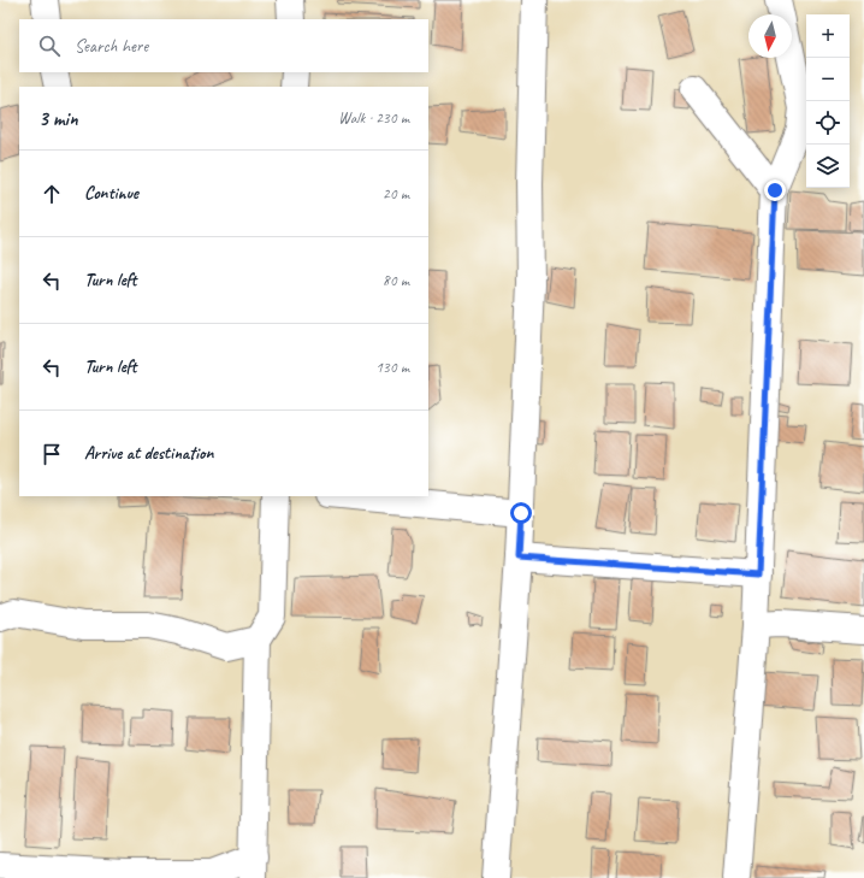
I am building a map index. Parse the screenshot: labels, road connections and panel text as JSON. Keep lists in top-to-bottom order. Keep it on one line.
{"north":"bottom","page":{"map_buttons":["+","−"],"search":"Search here","heading":["3 min","Walk · 230 m"],"list":[["Continue","20 m"],["Turn left","80 m"],["Turn left","130 m"],"Arrive at destination"]}}
